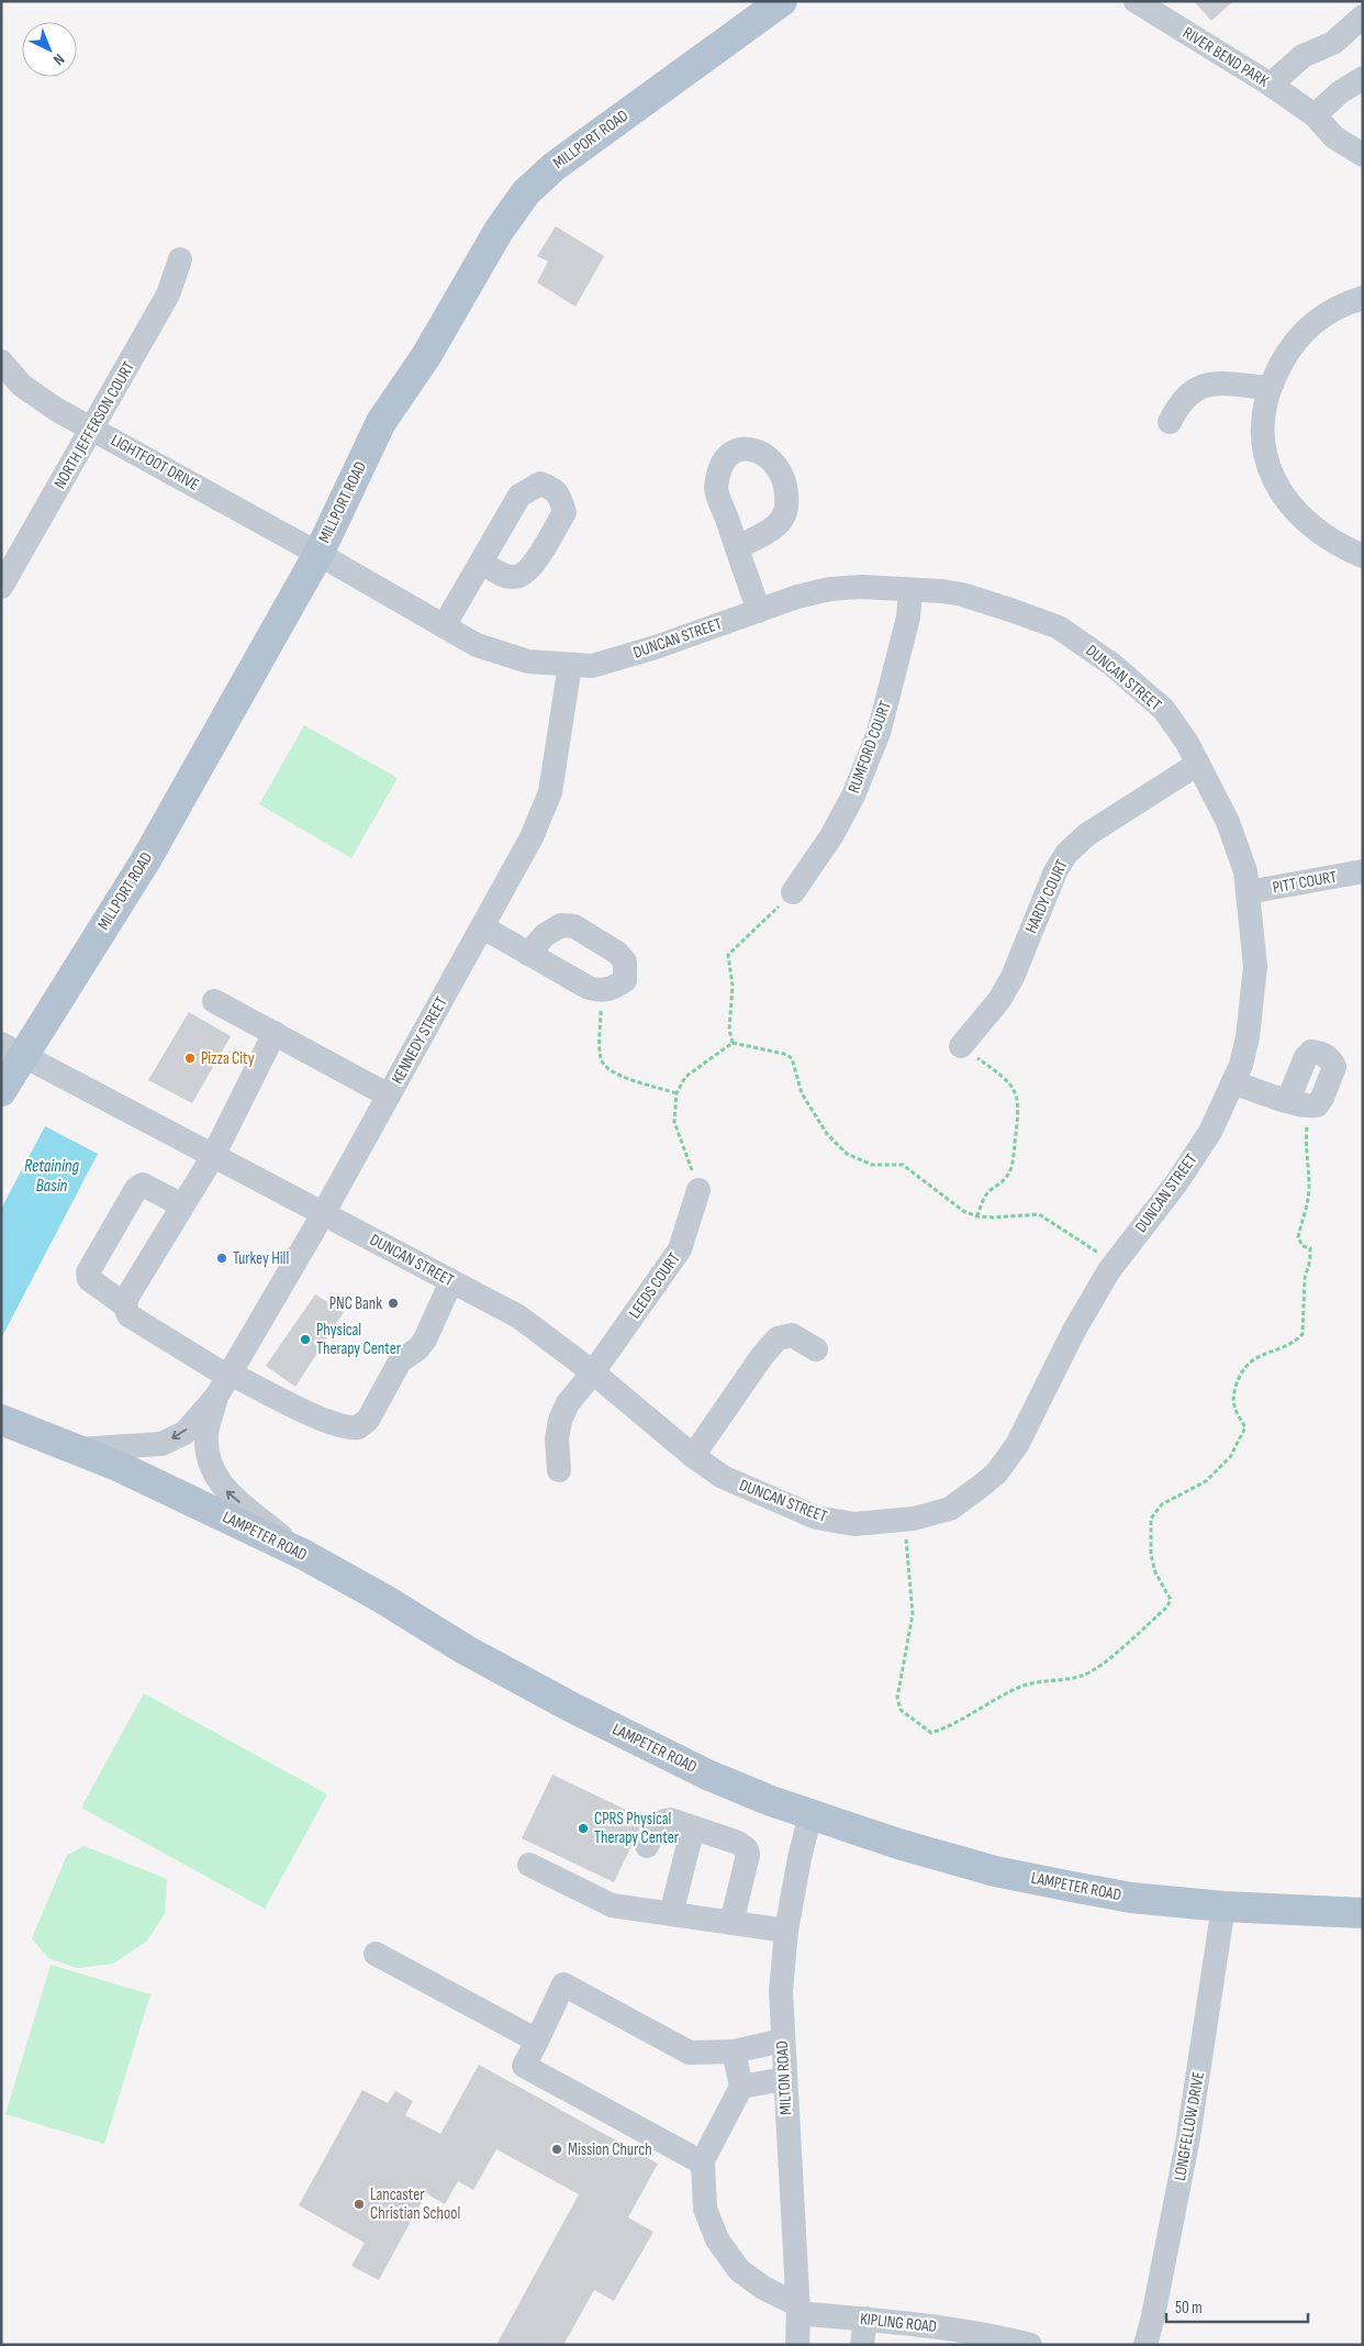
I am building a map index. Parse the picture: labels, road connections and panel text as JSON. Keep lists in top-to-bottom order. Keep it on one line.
{"streets":{"main road":["MILLPORT ROAD","LAMPETER ROAD"],"street":["RIVER BEND PARK","NORTH JEFFERSON COURT","LIGHTFOOT DRIVE","DUNCAN STREET","RUMFORD COURT","PITT COURT","HARDY COURT","KENNEDY STREET","LEEDS COURT","MILTON ROAD","LONGFELLOW DRIVE","KIPLING ROAD"]},"crossings":[["MILLPORT ROAD","LIGHTFOOT DRIVE"],["MILLPORT ROAD","DUNCAN STREET"],["NORTH JEFFERSON COURT","LIGHTFOOT DRIVE"],["LIGHTFOOT DRIVE","DUNCAN STREET"],["DUNCAN STREET","RUMFORD COURT"],["DUNCAN STREET","PITT COURT"],["DUNCAN STREET","HARDY COURT"],["DUNCAN STREET","KENNEDY STREET"],["DUNCAN STREET","LEEDS COURT"],["KENNEDY STREET","LAMPETER ROAD"],["LAMPETER ROAD","MILTON ROAD"],["LAMPETER ROAD","LONGFELLOW DRIVE"],["MILTON ROAD","KIPLING ROAD"]],"water":["Retaining Basin"],"places":["Pizza City","Turkey Hill","PNC Bank","Physical Therapy Center","CPRS Physical Therapy Center","Mission Church","Lancaster Christian School"],"scale_bar":"50 m","north":"bottom right"}
